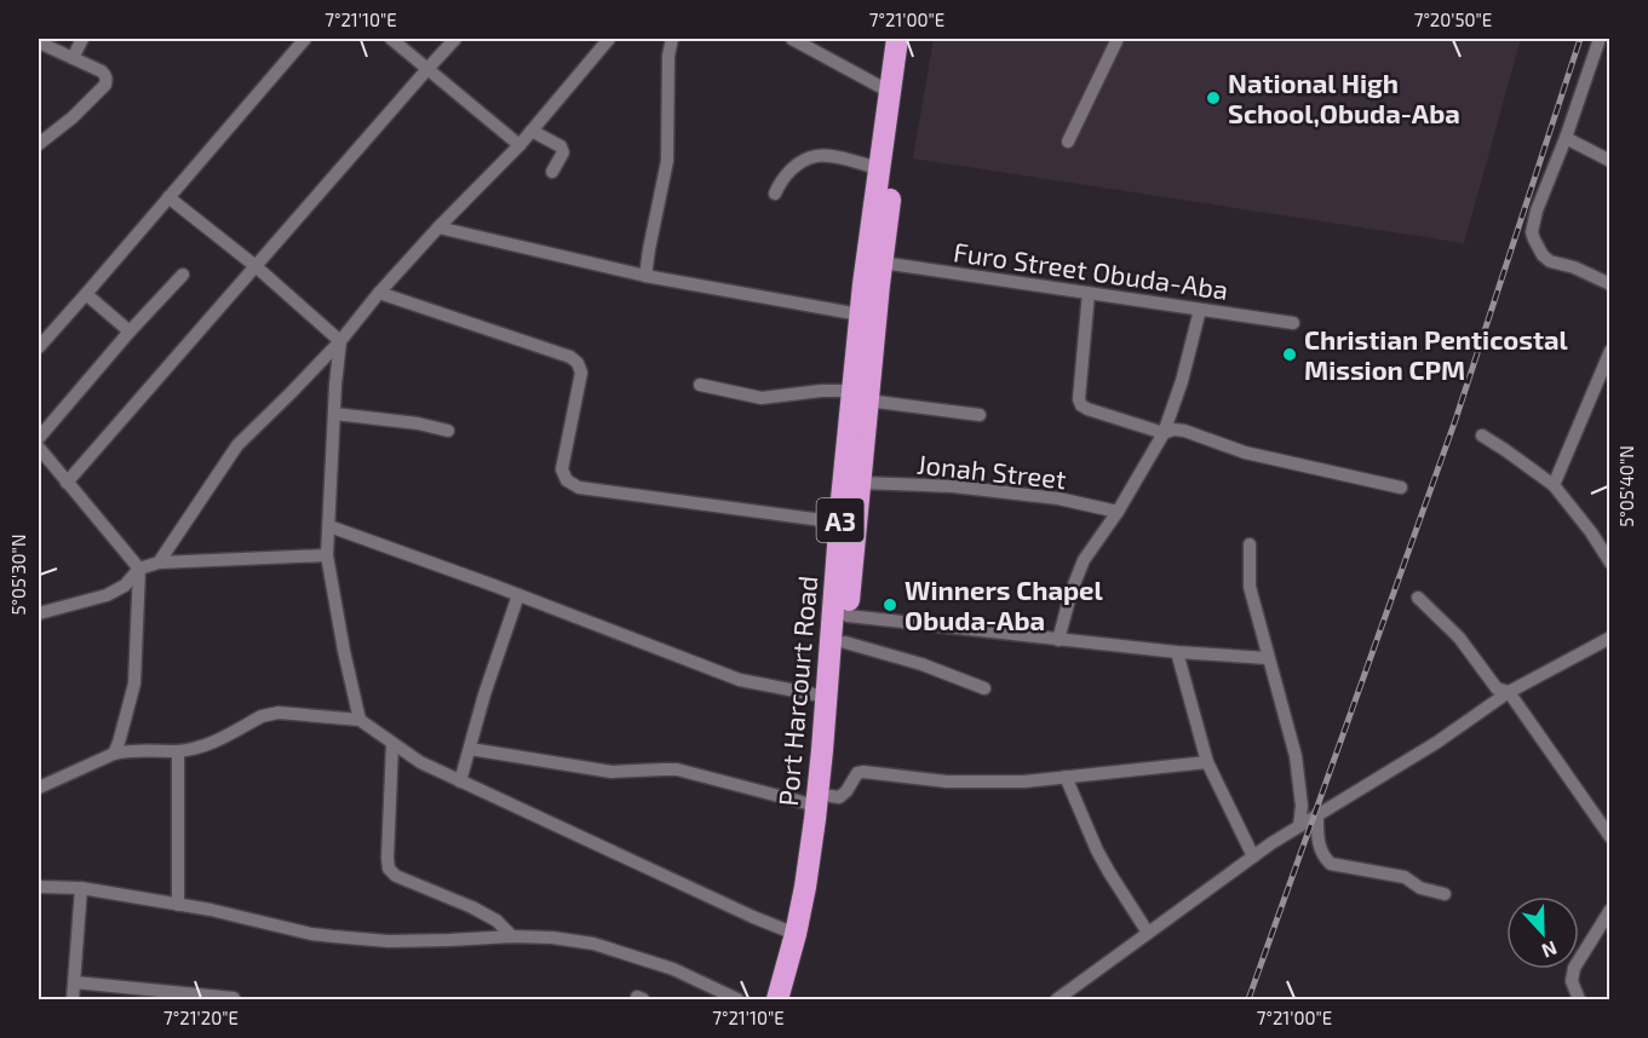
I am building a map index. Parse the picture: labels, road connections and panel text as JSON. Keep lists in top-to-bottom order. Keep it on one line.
{"streets":{"highway":["A3","Port Harcourt Road"],"street":["Furo Street Obuda-Aba","Jonah Street"]},"crossings":[["Furo Street Obuda-Aba","Port Harcourt Road"],["Jonah Street","Port Harcourt Road"]],"places":["National High School,Obuda-Aba","Christian Penticostal Mission CPM","Winners Chapel Obuda-Aba"],"north":"bottom","coordinates":["7°21'10\"E","7°21'00\"E","7°20'50\"E","5°05'40\"N","5°05'30\"N","7°21'20\"E"]}
